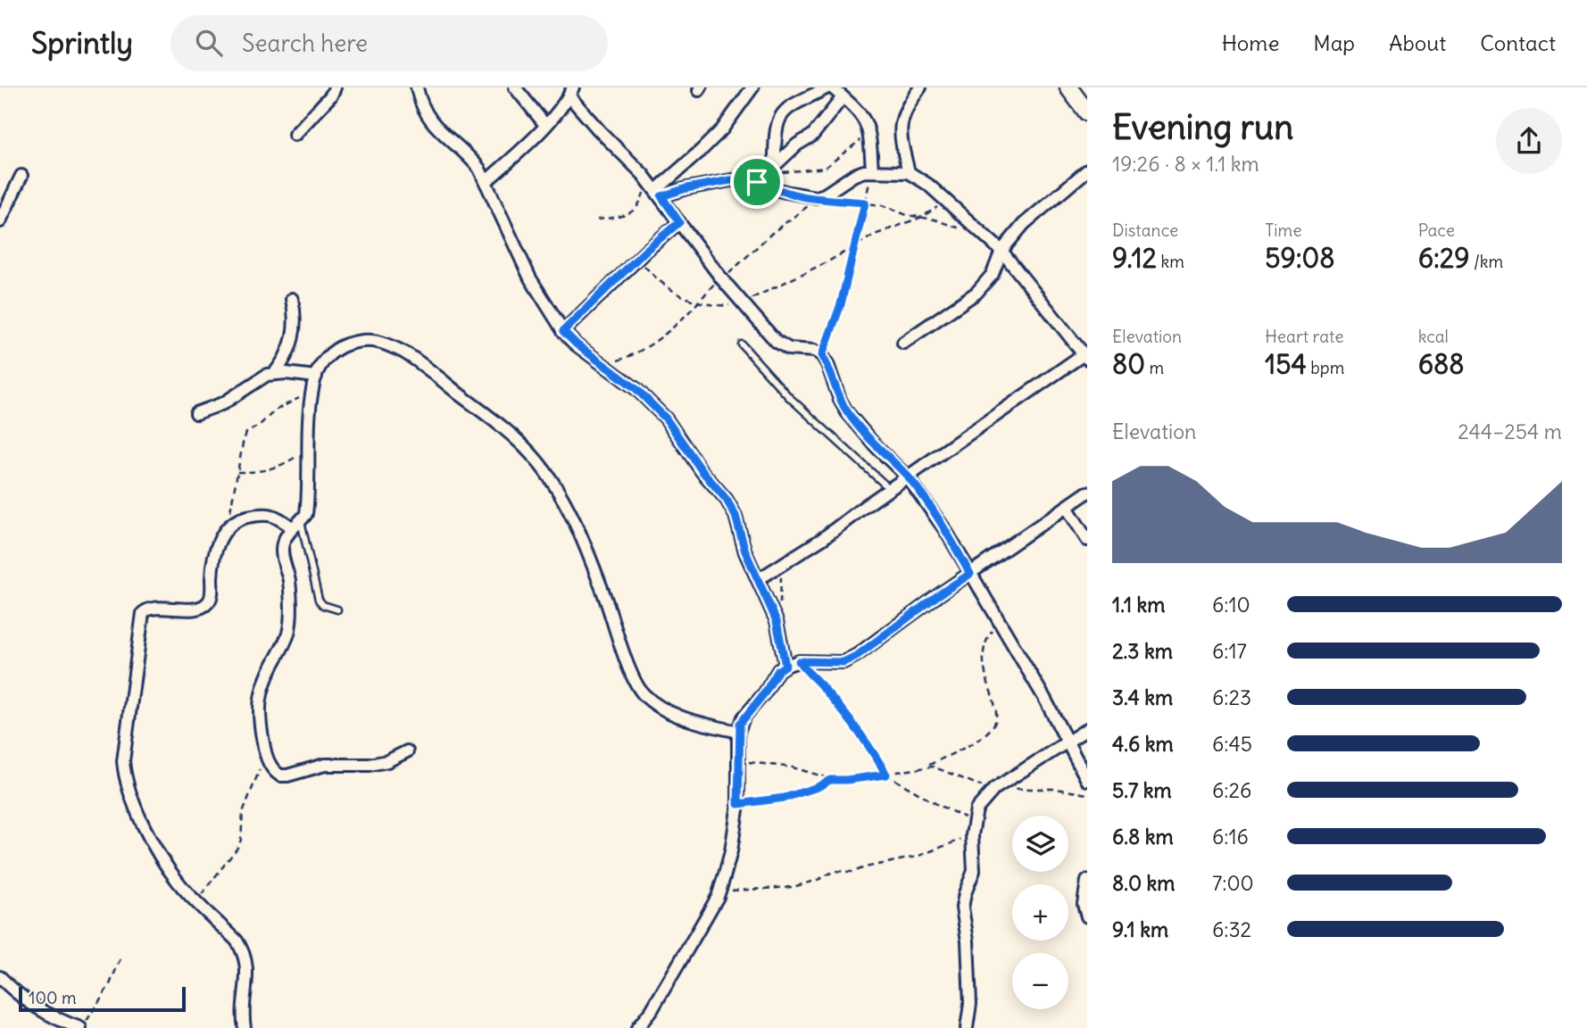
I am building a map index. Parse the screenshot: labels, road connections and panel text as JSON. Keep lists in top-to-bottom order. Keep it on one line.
{"scale_bar":"100 m","page":{"header":"Sprintly","search":"Search here","nav":["Home","Map","About","Contact"],"heading":["Evening run","19:26 · 8 × 1.1 km"],"stats":[["Distance","9.12 km"],["Time","59:08"],["Pace","6:29 /km"],["Elevation","80 m"],["Heart rate","154 bpm"],["kcal","688"]],"chart":["Elevation","244–254 m"],"list":[{"name":"1.1 km","note":"6:10"},{"name":"2.3 km","note":"6:17"},{"name":"3.4 km","note":"6:23"},{"name":"4.6 km","note":"6:45"},{"name":"5.7 km","note":"6:26"},{"name":"6.8 km","note":"6:16"},{"name":"8.0 km","note":"7:00"},{"name":"9.1 km","note":"6:32"}],"map_buttons":["+","−"],"scale":"100 m"}}
